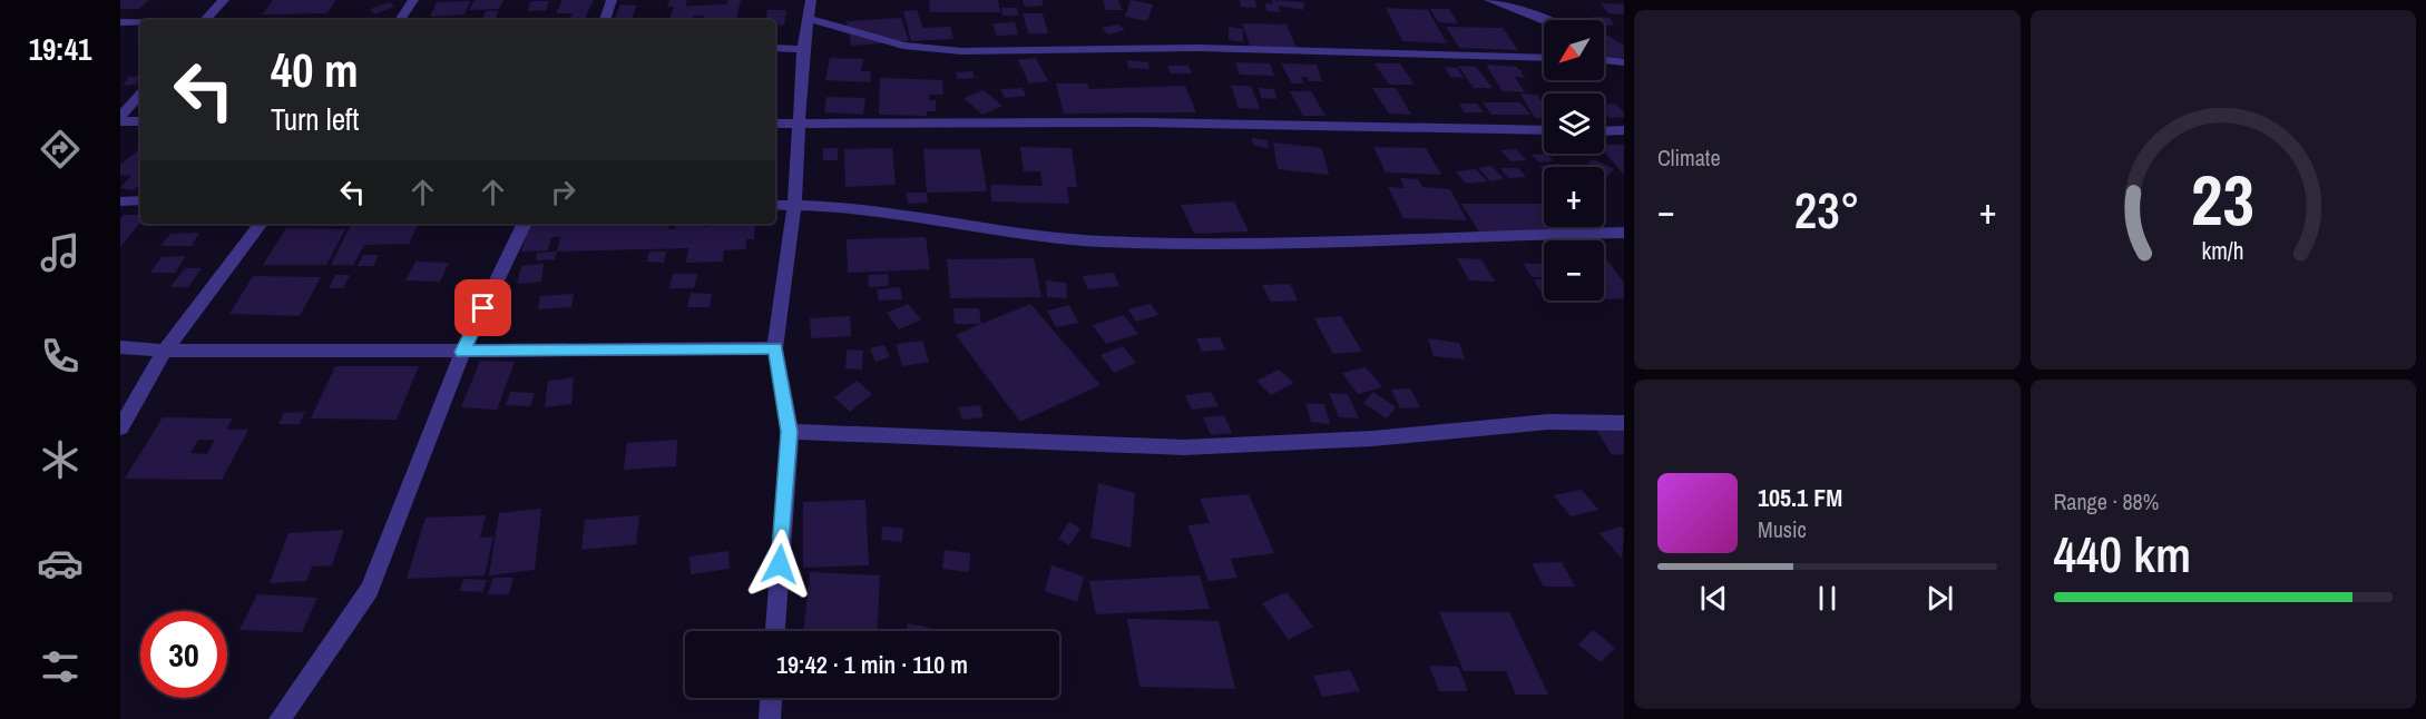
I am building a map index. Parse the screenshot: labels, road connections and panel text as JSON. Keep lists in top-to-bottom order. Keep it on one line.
{"north":"bottom left","page":{"tabs":"19:41","tile":["Climate",["Range · 88%","440 km"]],"map_buttons":["+","−"],"turn":["40 m","Turn left"],"heat":["−","23°","+"],"song":["105.1 FM","Music"],"limit":"30","trip":"19:42 · 1 min · 110 m","gauge":["23","km/h"]}}
